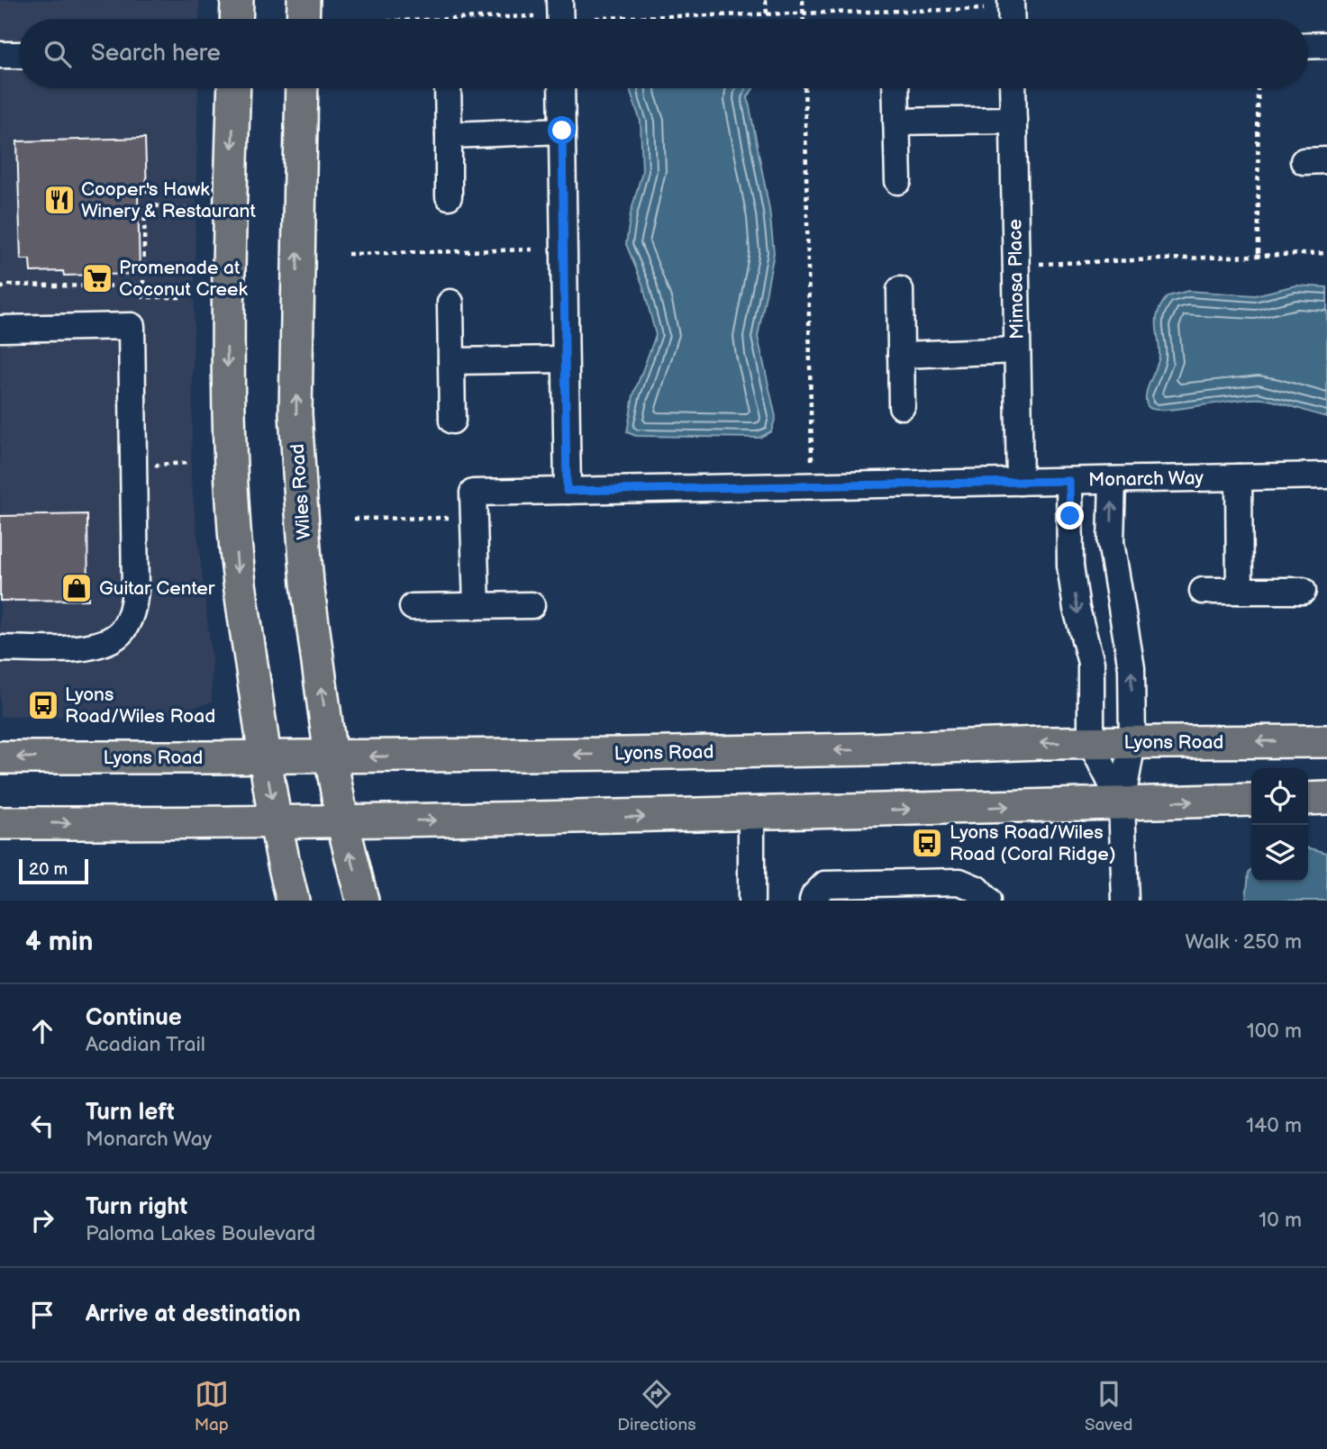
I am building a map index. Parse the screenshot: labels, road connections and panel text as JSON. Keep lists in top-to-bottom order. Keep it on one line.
{"streets":{"main road":["Wiles Road","Lyons Road"],"street":["Mimosa Place","Monarch Way"]},"crossings":[["Mimosa Place","Monarch Way"],["Wiles Road","Lyons Road"]],"places":{"restaurant":["Cooper's Hawk Winery & Restaurant"],"supermarket":["Promenade at Coconut Creek"],"shop":["Guitar Center"],"bus stop":["Lyons Road/Wiles Road","Lyons Road/Wiles Road (Coral Ridge)"]},"scale_bar":"20 m","page":{"search":"Search here","scale":"20 m","heading":["4 min","Walk · 250 m"],"list":[["Continue","Acadian Trail","100 m"],["Turn left","Monarch Way","140 m"],["Turn right","Paloma Lakes Boulevard","10 m"],"Arrive at destination"],"nav":["Map","Directions","Saved"]}}
